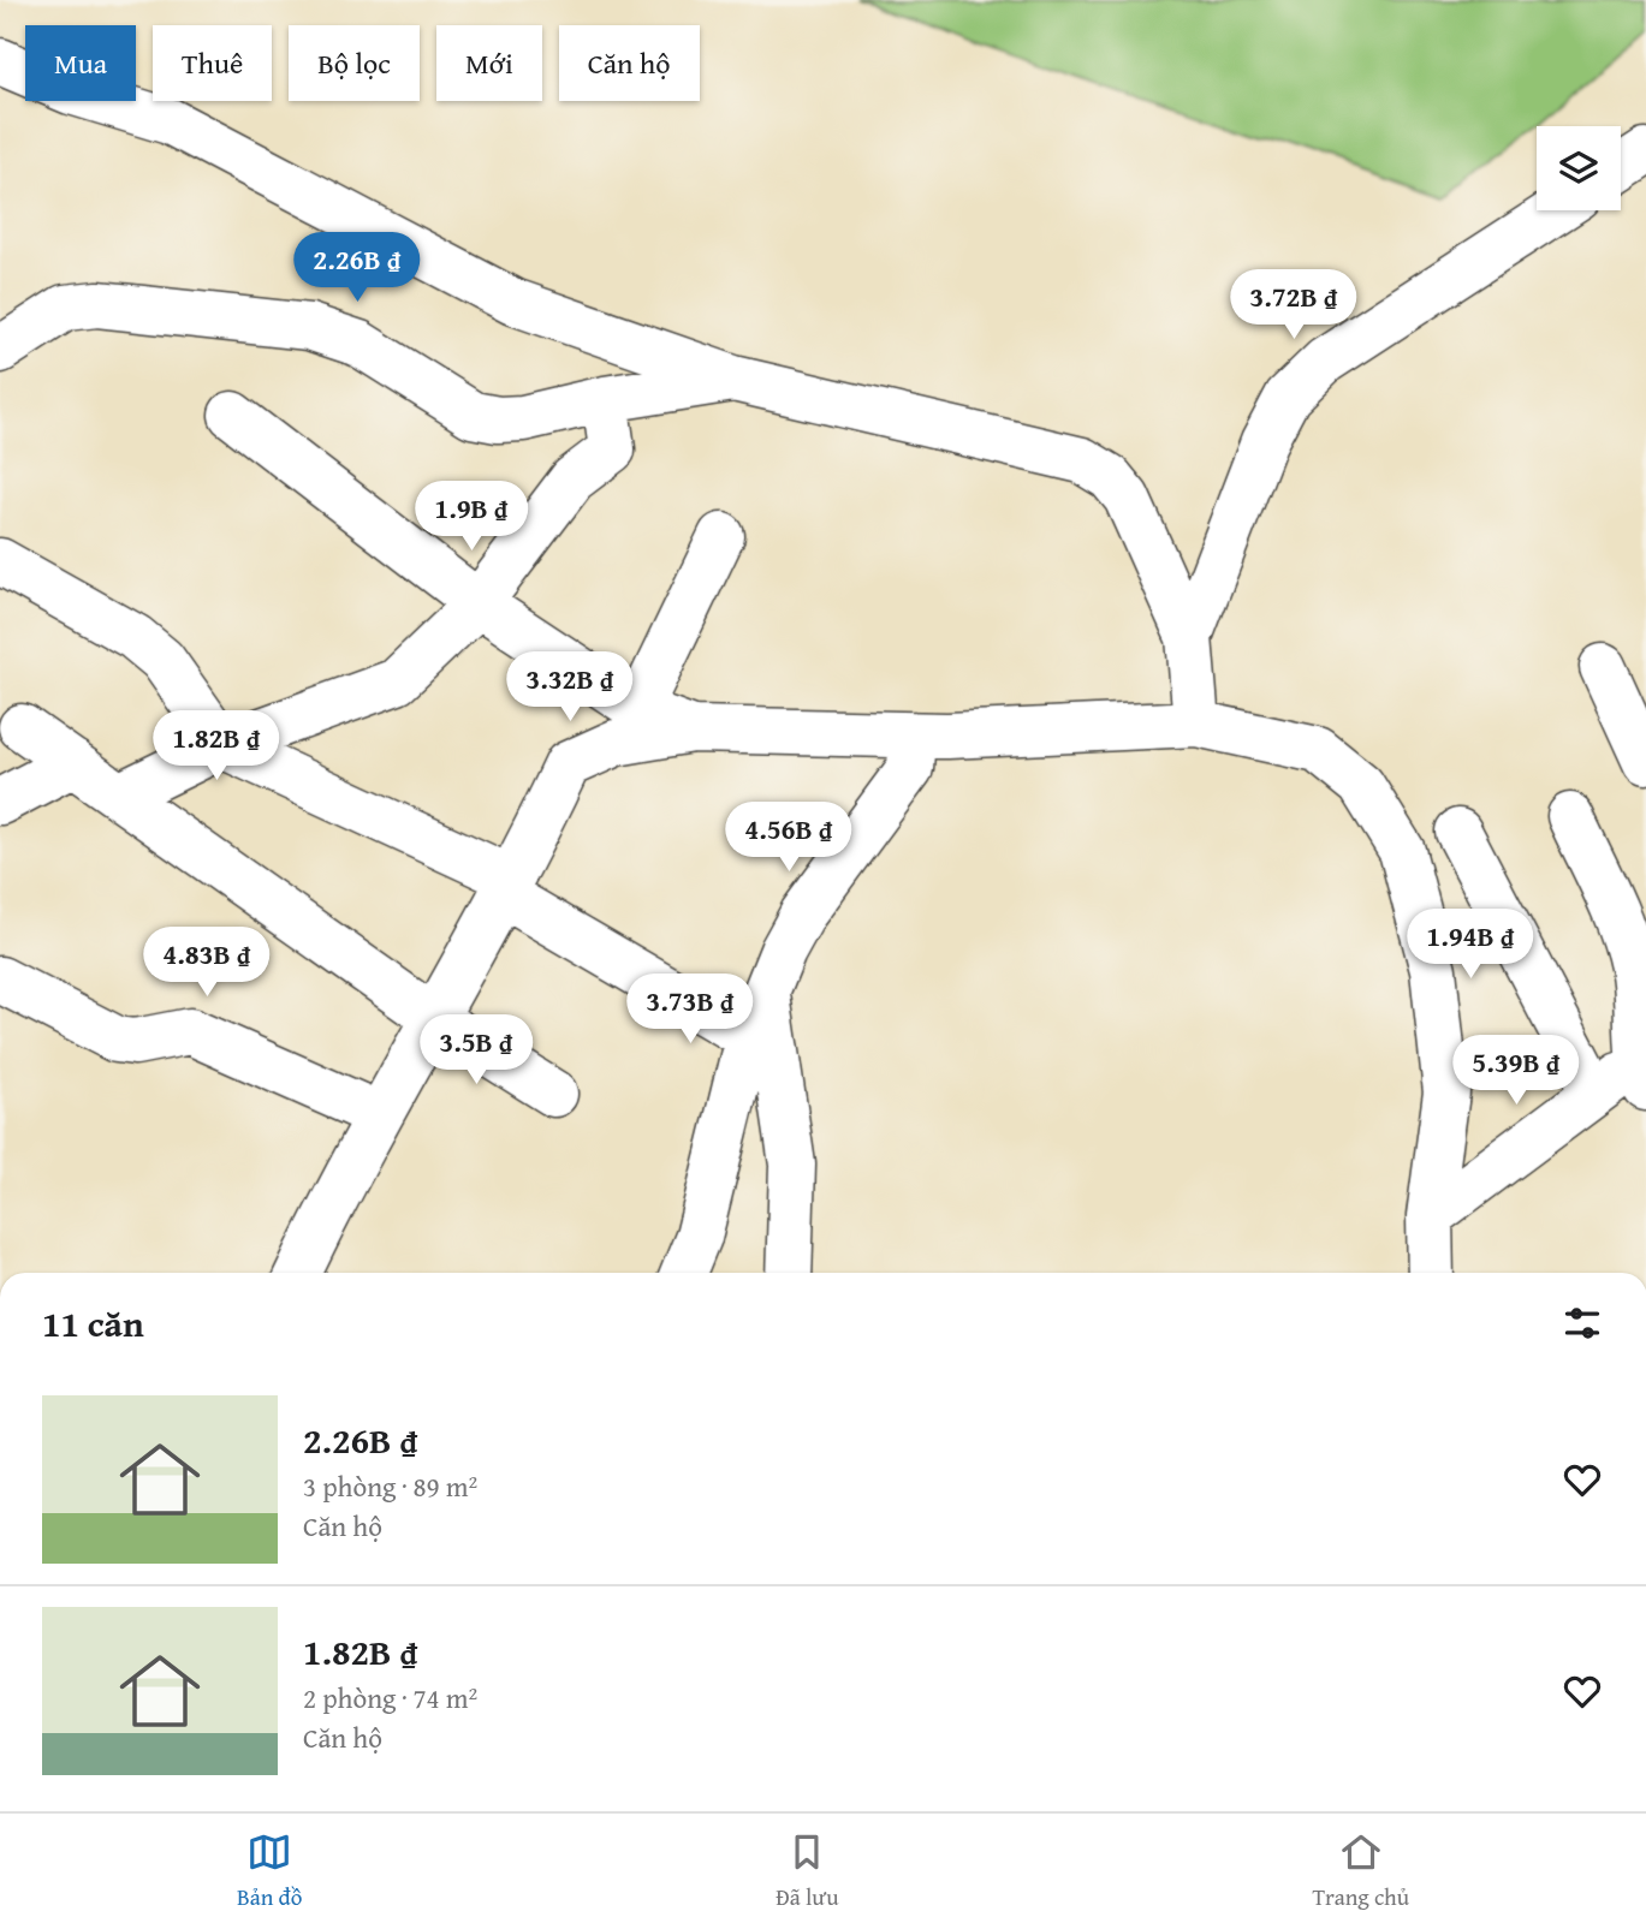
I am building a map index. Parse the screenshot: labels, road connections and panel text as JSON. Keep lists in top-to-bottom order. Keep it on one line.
{"page":{"chip":["Mua","Thuê","Bộ lọc","Mới","Căn hộ"],"price":["2.26B ₫","3.72B ₫","1.9B ₫","3.32B ₫","1.82B ₫","4.56B ₫","1.94B ₫","4.83B ₫","3.73B ₫","3.5B ₫","5.39B ₫"],"heading":"11 căn","list":[{"name":"2.26B ₫","note":"3 phòng · 89 m² · Căn hộ"},{"name":"1.82B ₫","note":"2 phòng · 74 m² · Căn hộ"}],"tabs":["Bản đồ","Đã lưu","Trang chủ"]}}
